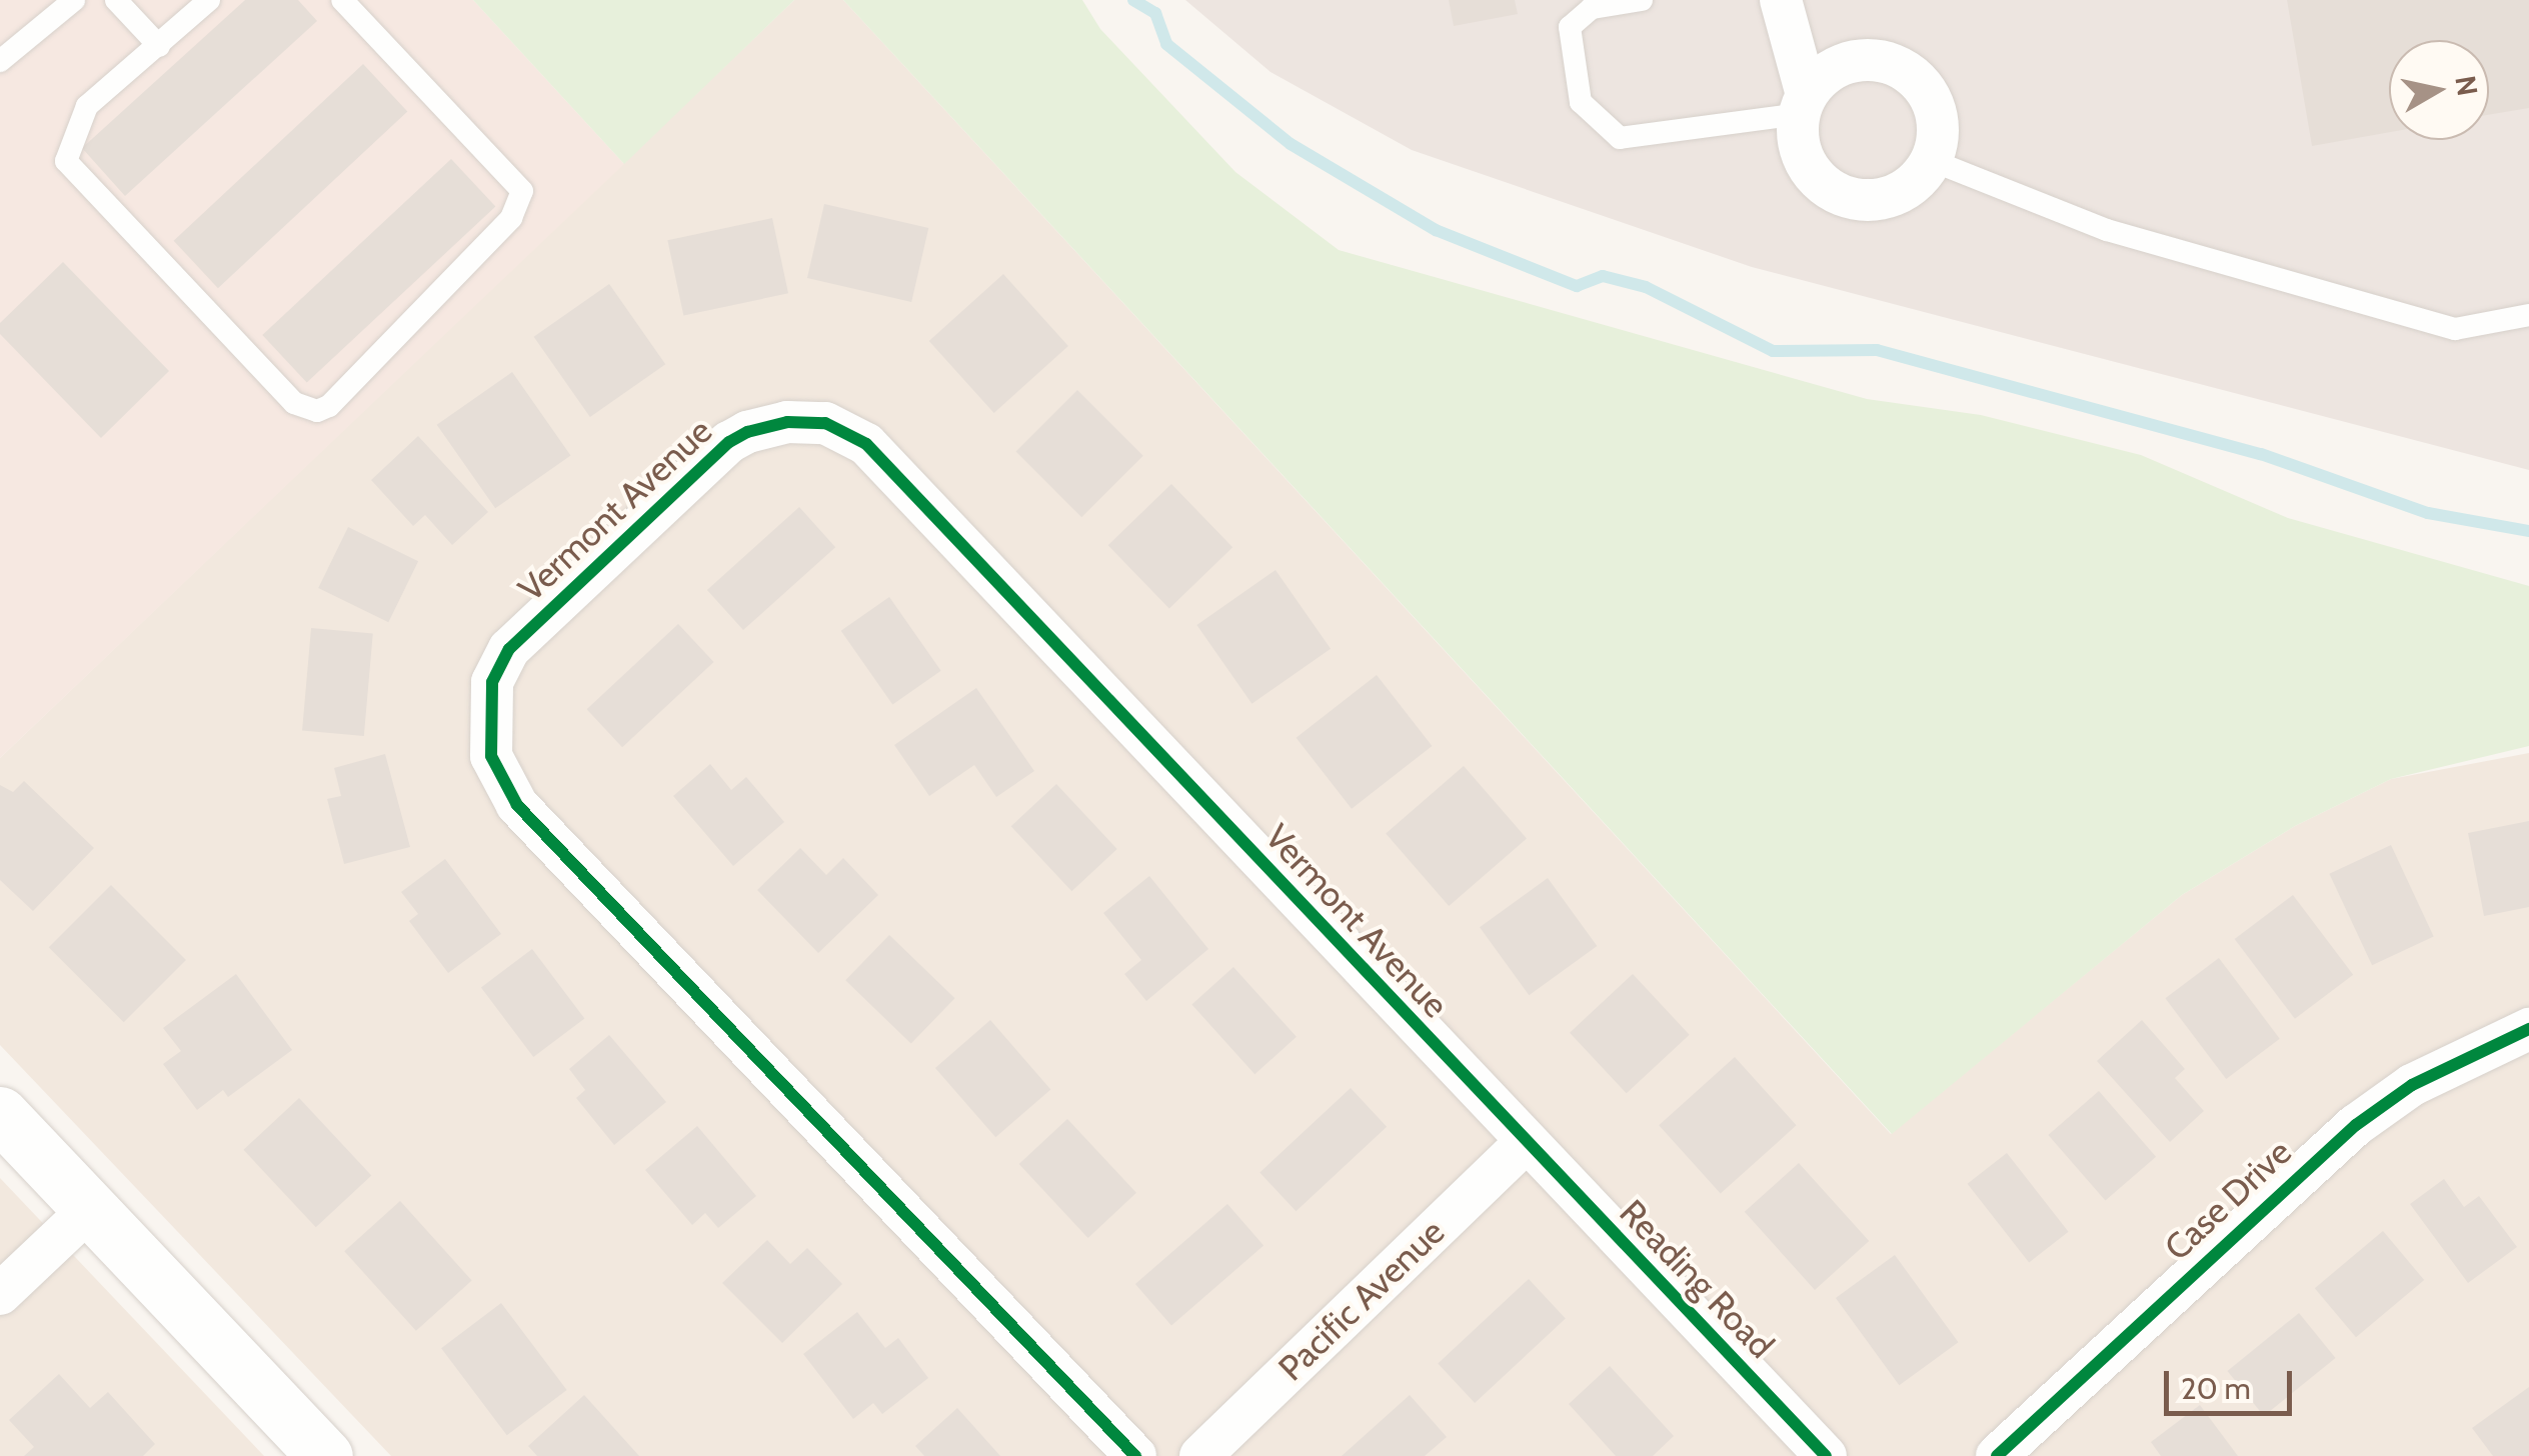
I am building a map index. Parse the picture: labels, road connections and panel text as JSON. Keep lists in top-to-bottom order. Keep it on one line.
{"streets":{"street":["Vermont Avenue","Case Drive","Reading Road","Pacific Avenue"]},"crossings":[["Vermont Avenue","Reading Road"],["Vermont Avenue","Pacific Avenue"],["Reading Road","Pacific Avenue"]],"scale_bar":"20 m","north":"right"}
